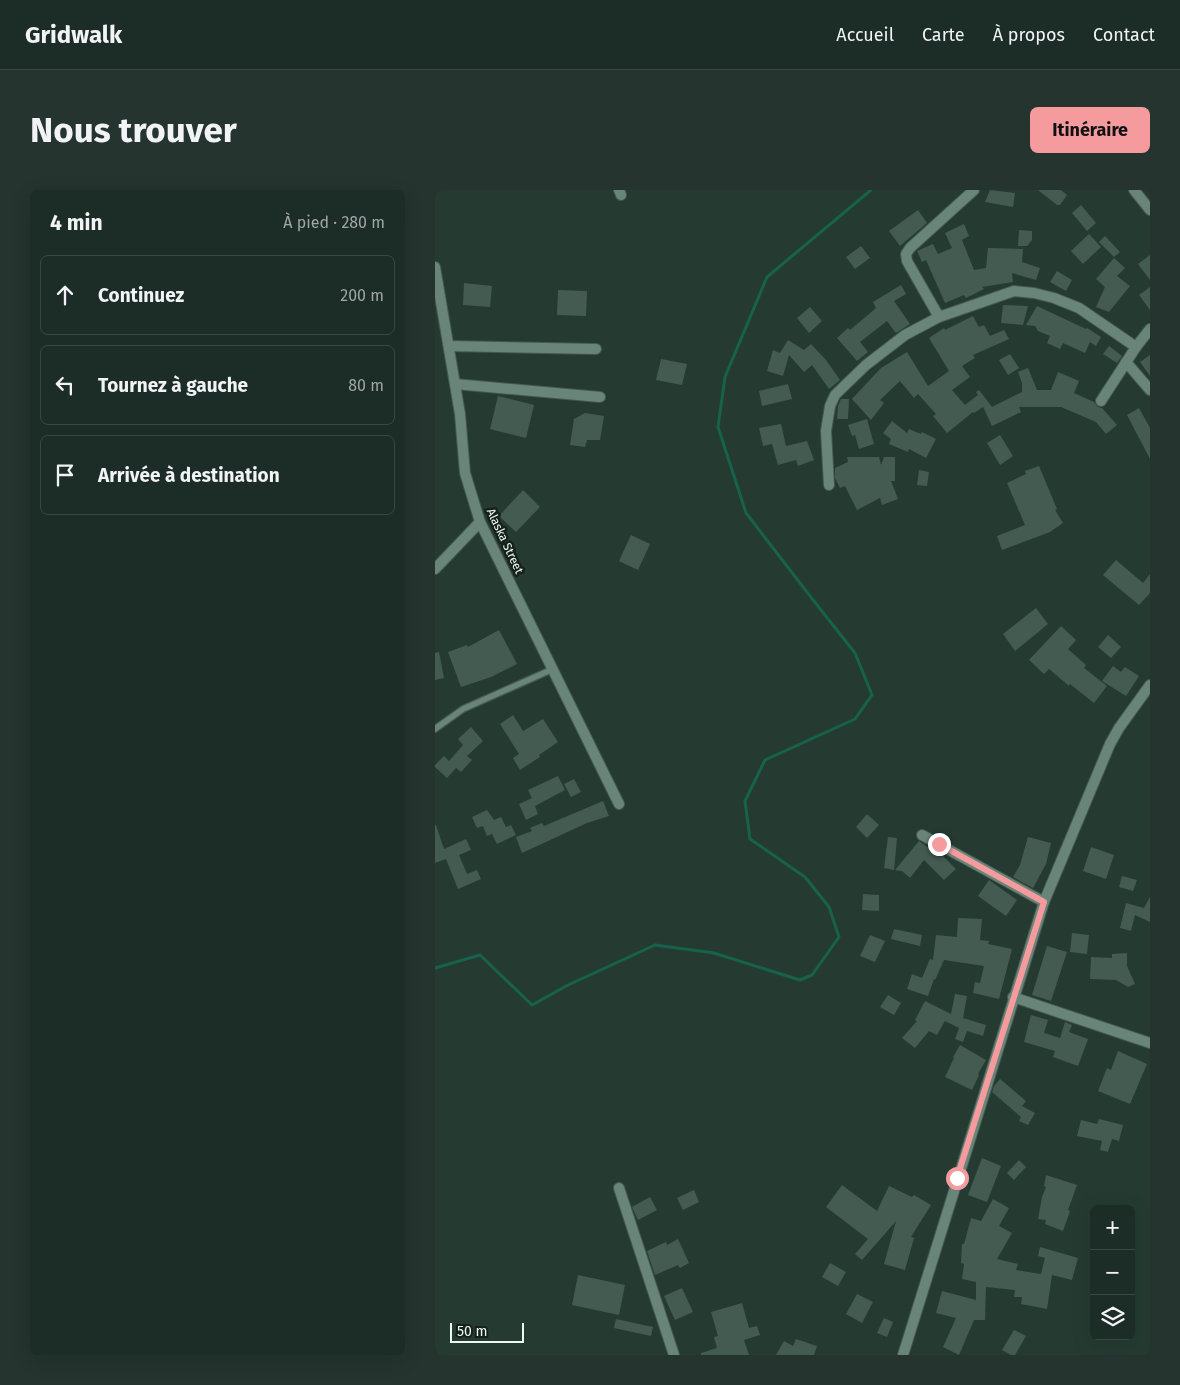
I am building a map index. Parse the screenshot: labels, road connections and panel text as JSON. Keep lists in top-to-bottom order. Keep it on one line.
{"streets":{"street":["Alaska Street"]},"scale_bar":"50 m","page":{"header":"Gridwalk","nav":["Accueil","Carte","À propos","Contact"],"buttons":"Itinéraire","title":"Nous trouver","heading":["4 min","À pied · 280 m"],"list":[["Continuez","200 m"],["Tournez à gauche","80 m"],"Arrivée à destination"],"map_buttons":["+","−"],"scale":"50 m"}}
